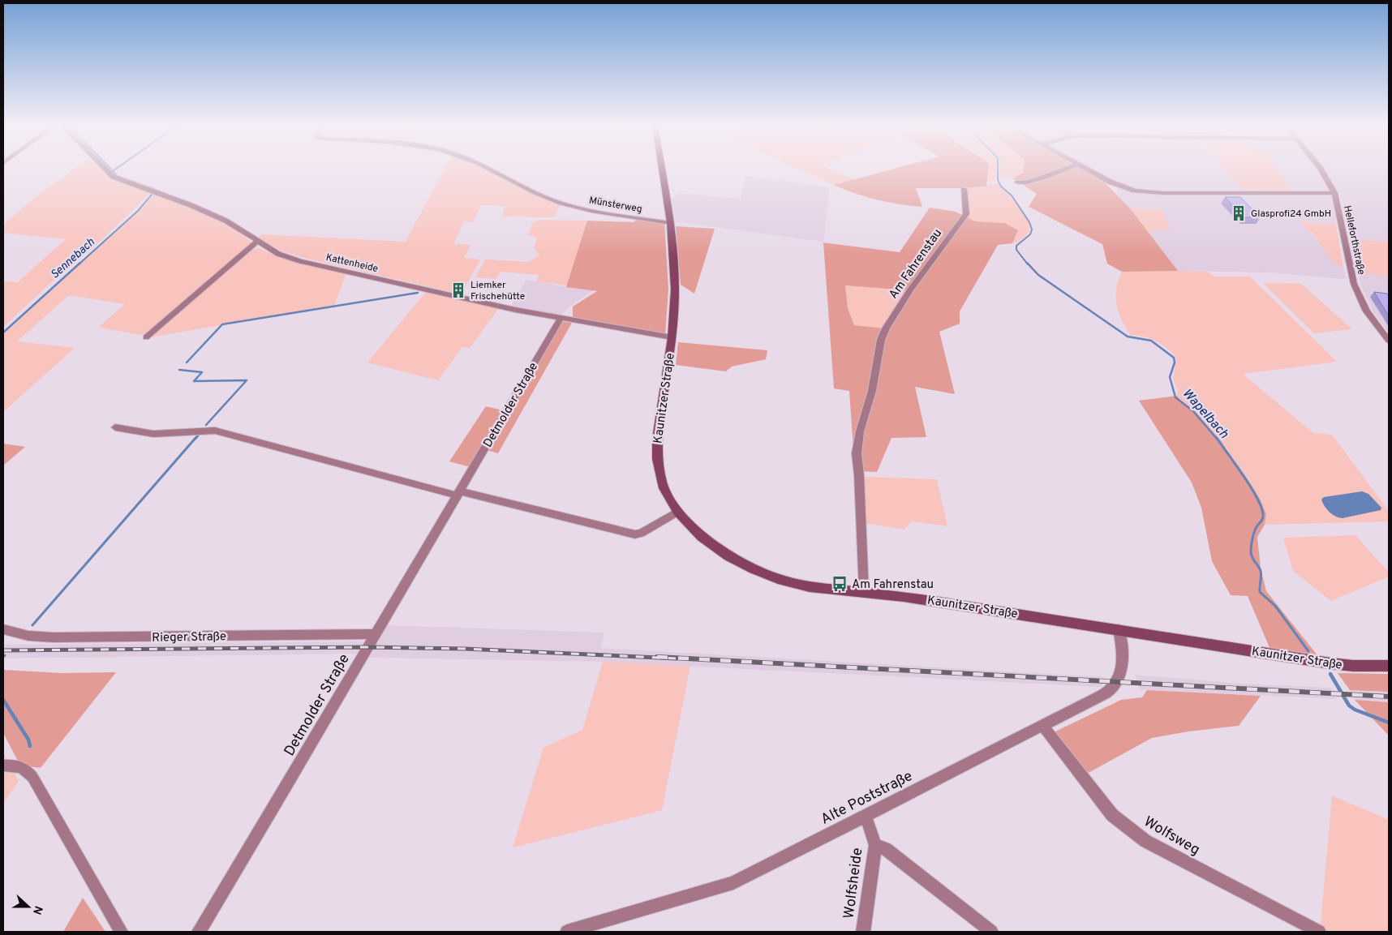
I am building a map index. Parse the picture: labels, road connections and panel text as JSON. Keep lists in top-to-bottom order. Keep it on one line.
{"streets":{"street":["Münsterweg","Helleforthstraße","Kattenheide","Am Fahrenstau","Kaunitzer Straße","Detmolder Straße","Rieger Straße","Alte Poststraße","Wolfsweg","Wolfsheide"]},"crossings":[["Münsterweg","Kaunitzer Straße"],["Kattenheide","Kaunitzer Straße"],["Kattenheide","Detmolder Straße"],["Am Fahrenstau","Kaunitzer Straße"],["Kaunitzer Straße","Alte Poststraße"],["Detmolder Straße","Rieger Straße"],["Alte Poststraße","Wolfsweg"],["Alte Poststraße","Wolfsheide"]],"water":["Sennebach","Wapelbach"],"places":{"building":["Glasprofi24 GmbH","Liemker Frischehütte"],"bus stop":["Am Fahrenstau"]},"north":"right"}
